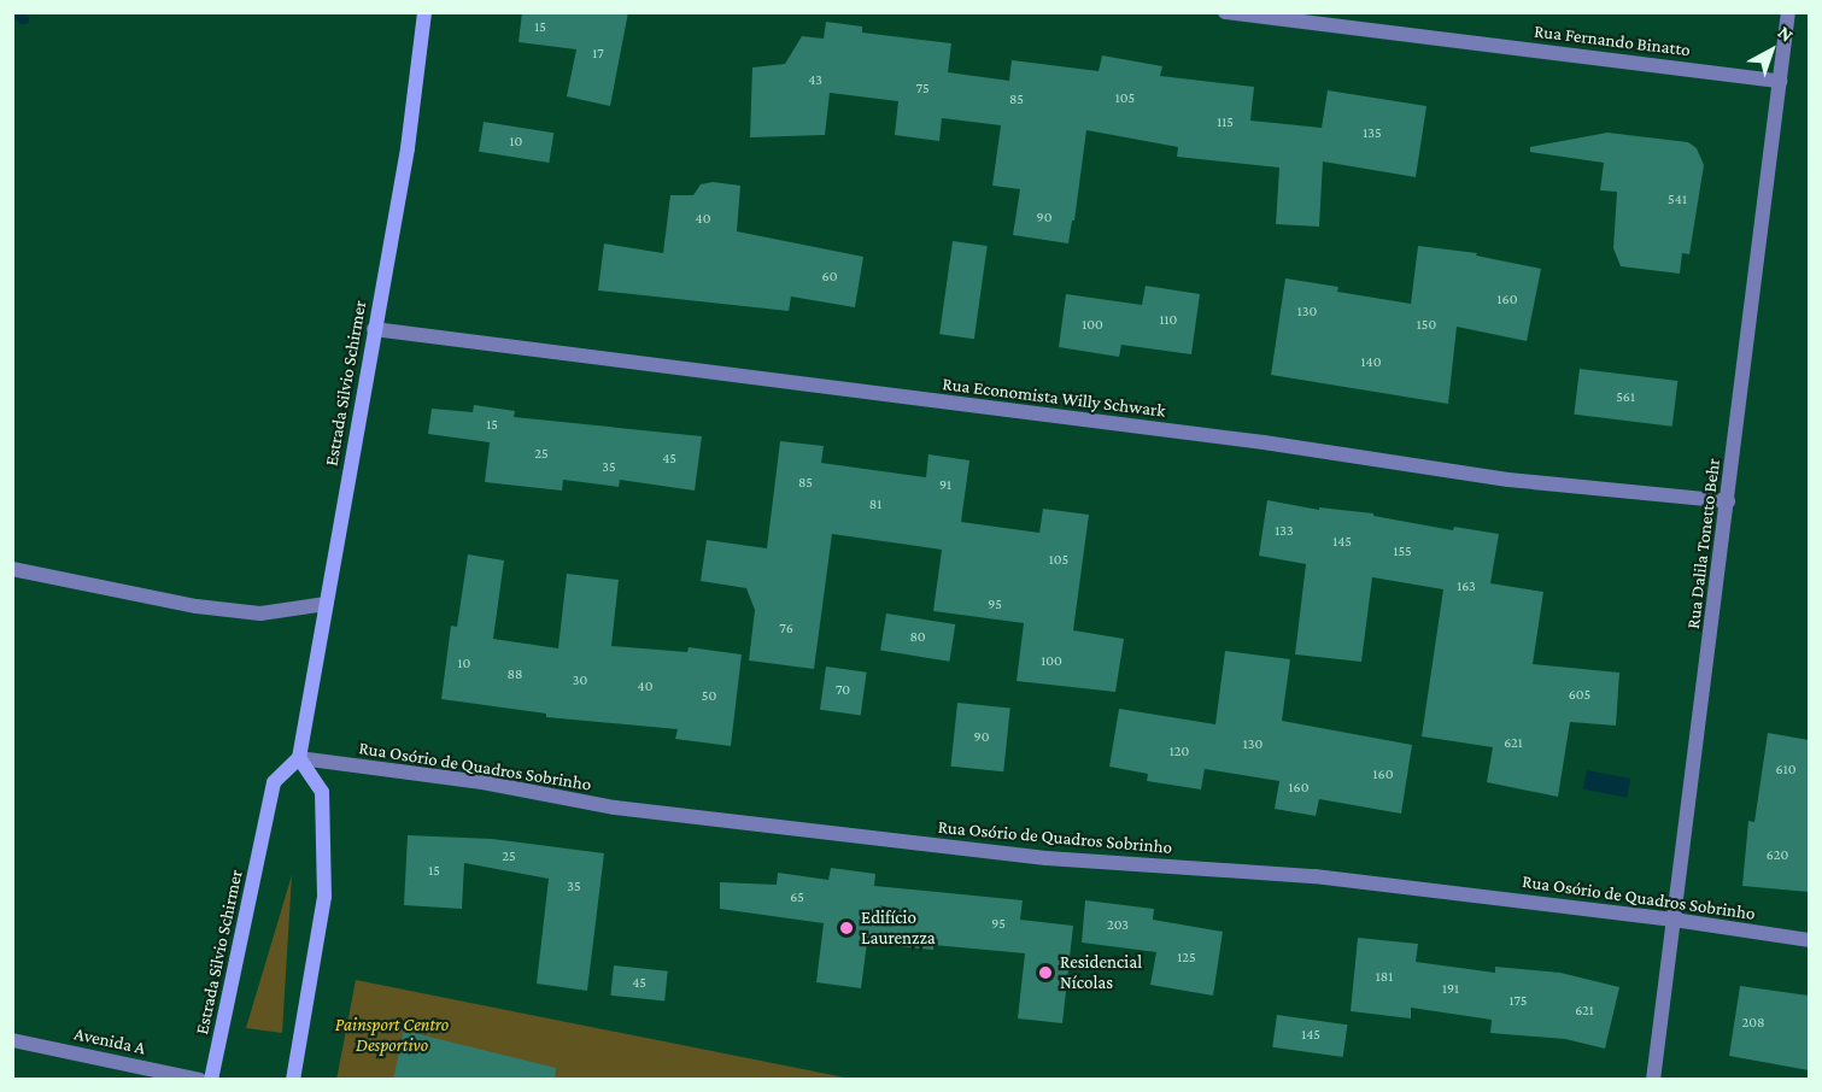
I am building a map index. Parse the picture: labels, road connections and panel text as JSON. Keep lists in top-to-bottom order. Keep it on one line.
{"streets":{"street":["Rua Fernando Binatto","Estrada Silvio Schirmer","Rua Economista Willy Schwark","Rua Dalila Tonetto Behr","Rua Osório de Quadros Sobrinho","Avenida A"]},"crossings":[["Rua Fernando Binatto","Rua Dalila Tonetto Behr"],["Estrada Silvio Schirmer","Rua Economista Willy Schwark"],["Estrada Silvio Schirmer","Rua Osório de Quadros Sobrinho"],["Rua Economista Willy Schwark","Rua Dalila Tonetto Behr"],["Rua Dalila Tonetto Behr","Rua Osório de Quadros Sobrinho"]],"parks":["Painsport Centro Desportivo"],"places":["Edifício Laurenzza","Residencial Nícolas"],"house_numbers":["15","17","43","75","105","85","115","135","10","541","90","40","60","160","130","110","100","150","140","561","15","25","45","35","85","91","81","133","145","155","105","163","95","76","80","100","10","88","30","40","70","605","50","90","621","130","120","610","160","160","620","25","15","35","65","95","203","125","181","45","191","175","621","208","145"],"north":"top right"}
